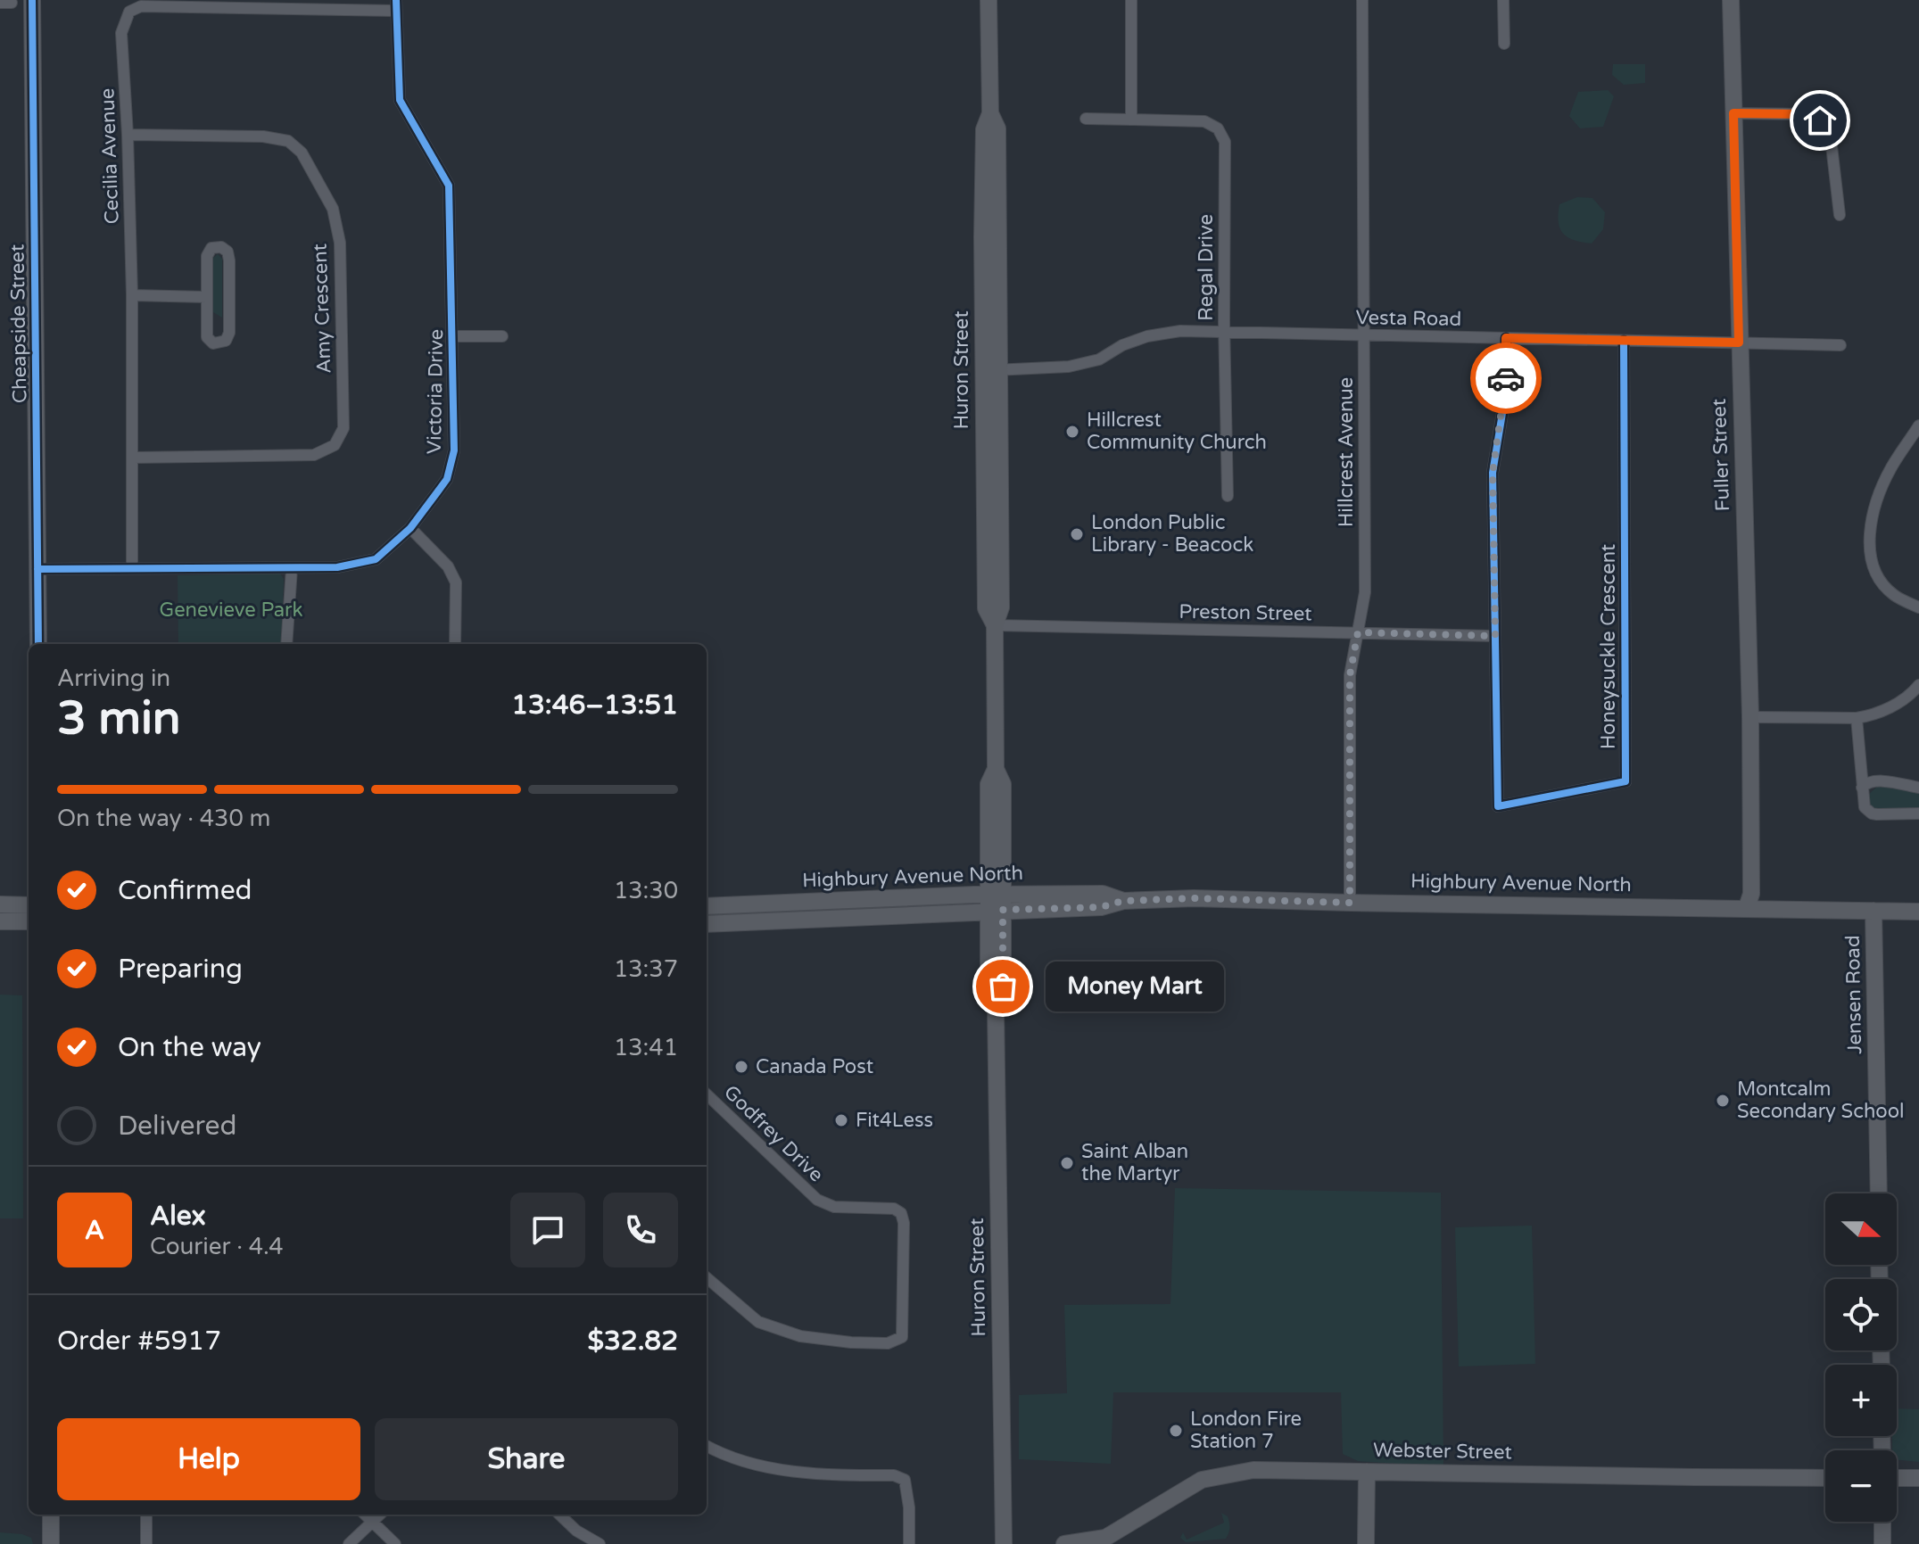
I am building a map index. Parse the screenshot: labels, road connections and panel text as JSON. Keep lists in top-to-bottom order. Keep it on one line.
{"streets":{"main road":["Cheapside Street","Huron Street","Fuller Street","Highbury Avenue North","Jensen Road","Webster Street"],"street":["Cecilia Avenue","Regal Drive","Amy Crescent","Vesta Road","Victoria Drive","Hillcrest Avenue","Preston Street","Honeysuckle Crescent","Godfrey Drive"]},"crossings":[["Cecilia Avenue","Amy Crescent"],["Cecilia Avenue","Victoria Drive"],["Regal Drive","Vesta Road"],["Vesta Road","Huron Street"],["Vesta Road","Hillcrest Avenue"],["Vesta Road","Fuller Street"],["Vesta Road","Honeysuckle Crescent"],["Cheapside Street","Victoria Drive"],["Huron Street","Preston Street"],["Huron Street","Highbury Avenue North"],["Hillcrest Avenue","Preston Street"],["Hillcrest Avenue","Highbury Avenue North"],["Fuller Street","Highbury Avenue North"],["Preston Street","Honeysuckle Crescent"],["Highbury Avenue North","Jensen Road"]],"parks":["Genevieve Park"],"places":["Hillcrest Community Church","London Public Library - Beacock","Money Mart","Canada Post","Montcalm Secondary School","Fit4Less","Saint Alban the Martyr","London Fire Station 7"],"north":"right","page":{"heading":["3 min","Arriving in","13:46–13:51"],"panel":["Alex","Courier · 4.4","Order #5917","$32.82"],"bar":"On the way · 430 m","list":[["Confirmed","13:30"],["Preparing","13:37"],["On the way","13:41"],"Delivered"],"bubble":"Money Mart","round":"A","map_buttons":["+","−"],"buttons":["Help","Share"]}}
